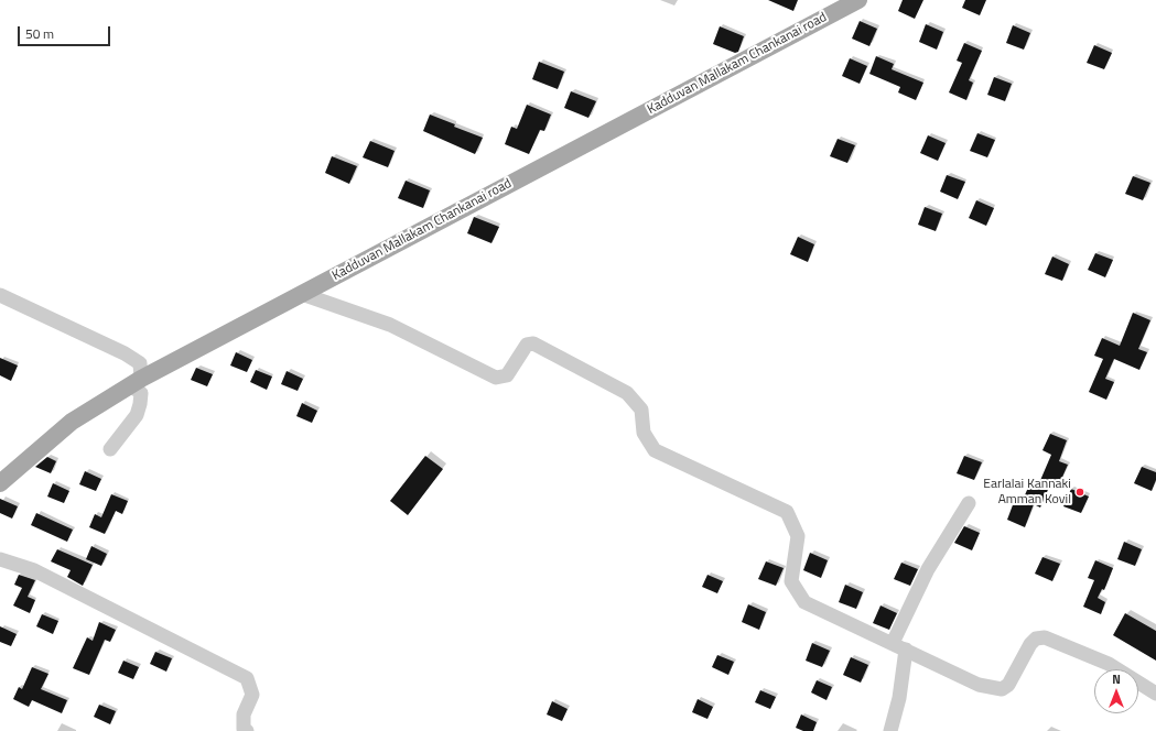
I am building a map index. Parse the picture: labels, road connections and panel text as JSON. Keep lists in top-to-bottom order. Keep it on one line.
{"streets":{"main road":["Kadduvan Mallakam Chankanai road"]},"places":["Earlalai Kannaki Amman Kovil"],"scale_bar":"50 m","north":"top"}
